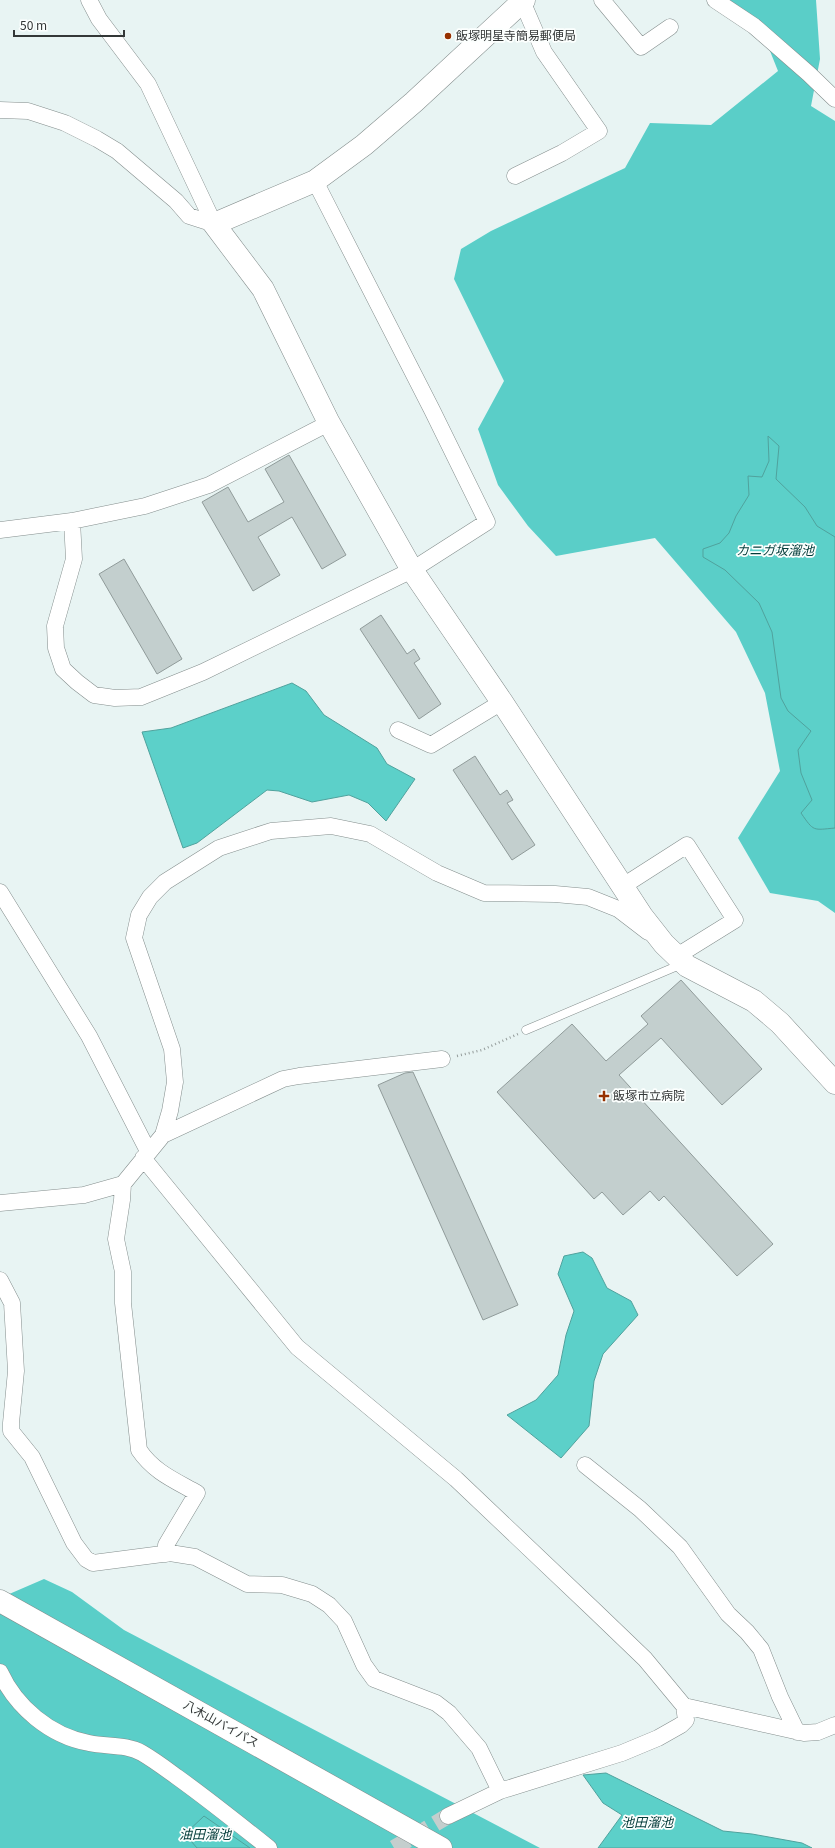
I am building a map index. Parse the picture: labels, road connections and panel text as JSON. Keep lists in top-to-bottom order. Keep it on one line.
{"streets":{"main road":["八木山バイパス"]},"water":["カニガ坂溜池","池田溜池","油田溜池"],"places":{"other":["飯塚明星寺簡易郵便局"],"health":["飯塚市立病院"]},"scale_bar":"50 m"}
